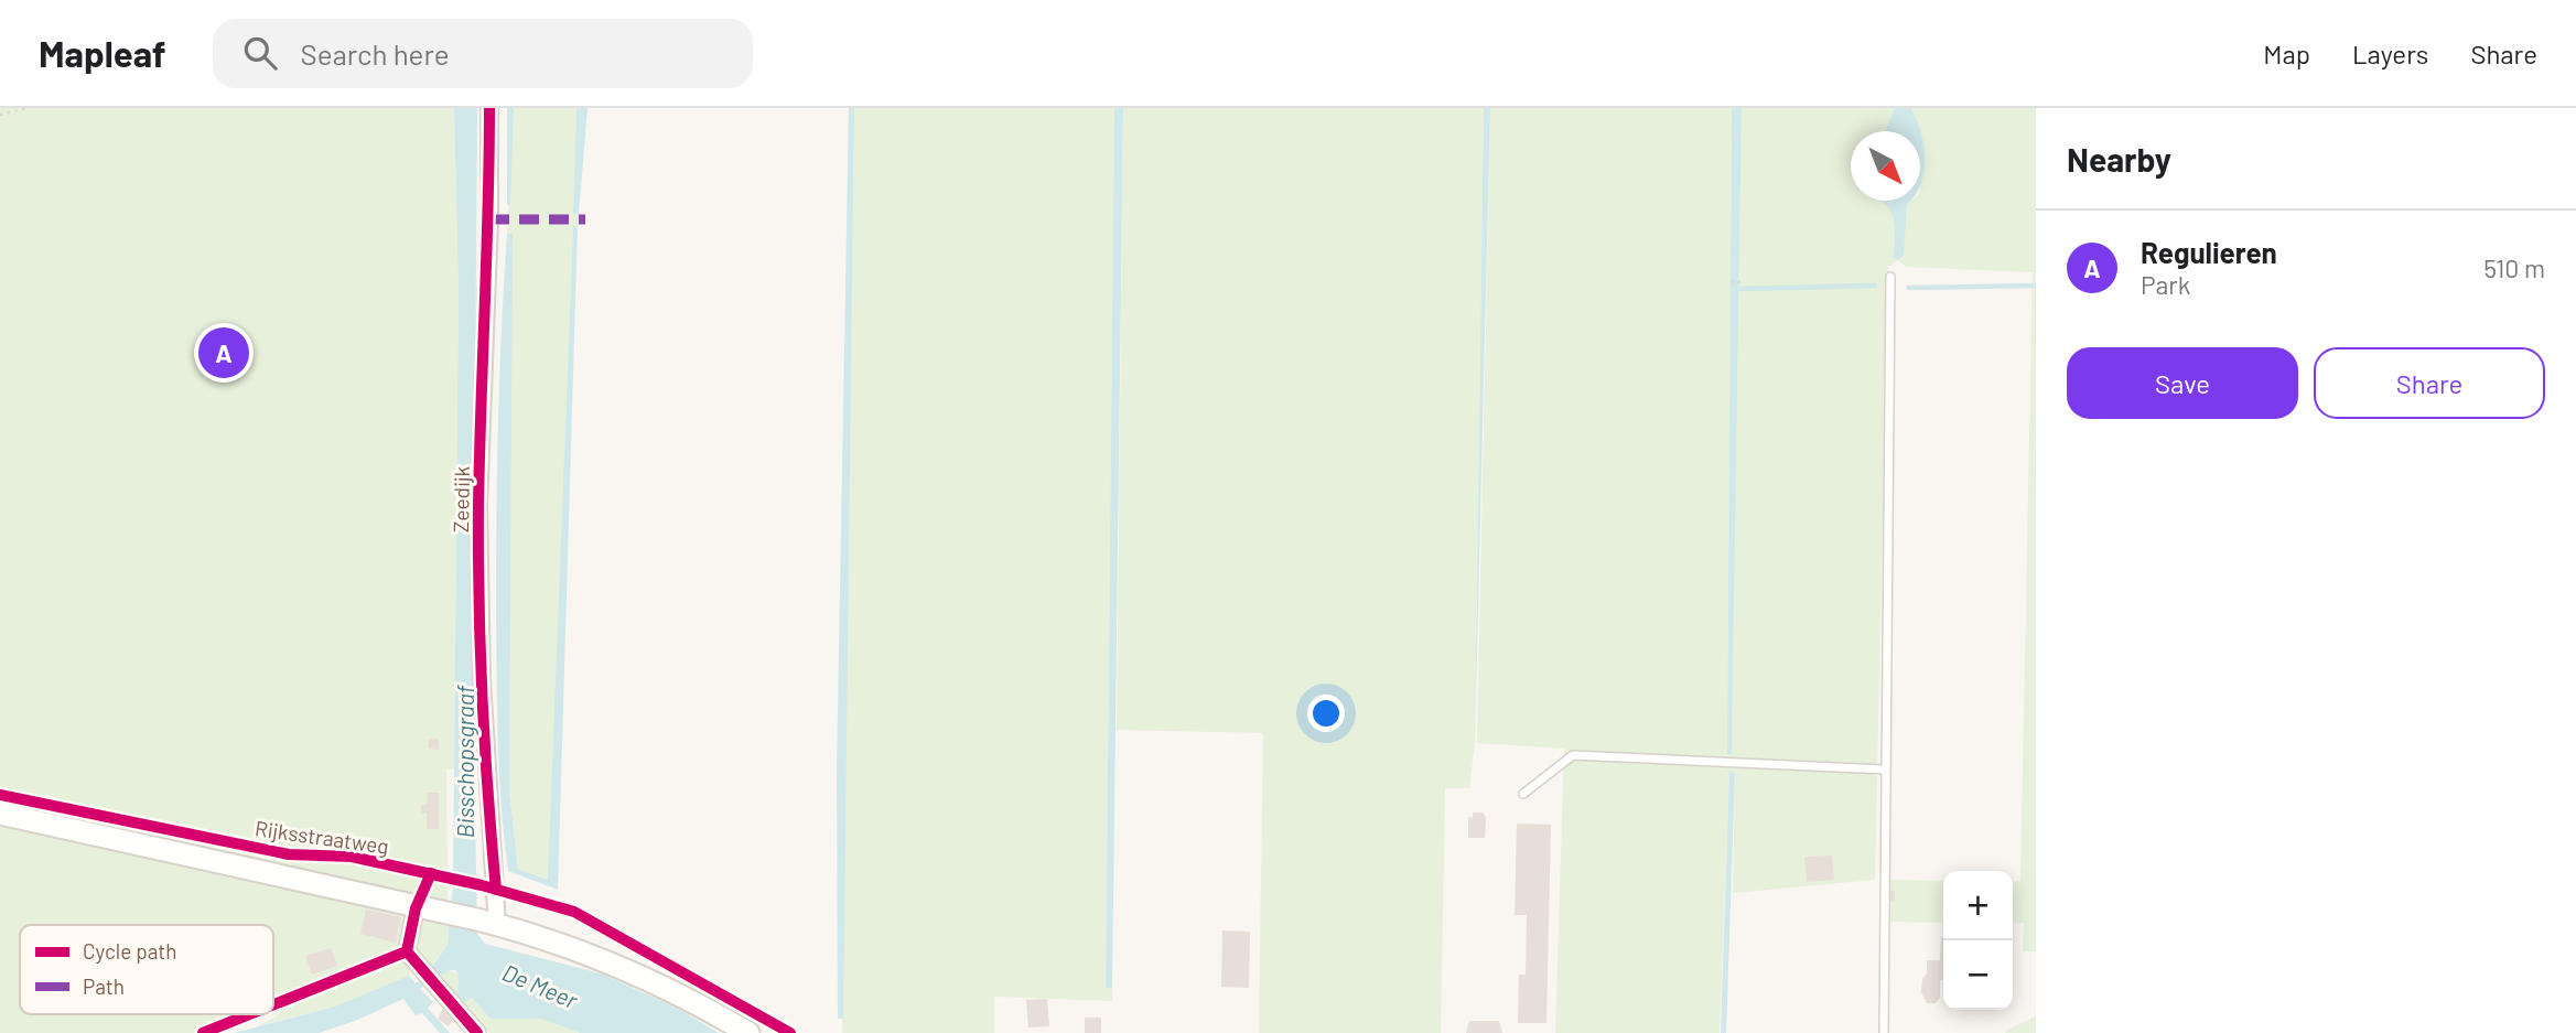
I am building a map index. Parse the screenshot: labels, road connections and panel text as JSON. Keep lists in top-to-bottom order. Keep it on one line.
{"streets":{"main road":["Rijksstraatweg"],"street":["Zeedijk"]},"crossings":[["Zeedijk","Rijksstraatweg"]],"water":["Bisschopsgraaf","De Meer"],"legend":["Cycle path","Path"],"north":"bottom right","page":{"header":"Mapleaf","search":"Search here","nav":["Map","Layers","Share"],"heading":"Nearby","list":[{"mark":"A","name":"Regulieren","note":"Park","value":"510 m"}],"pins":"A","buttons":["Save","Share"],"map_buttons":["+","−"]}}
